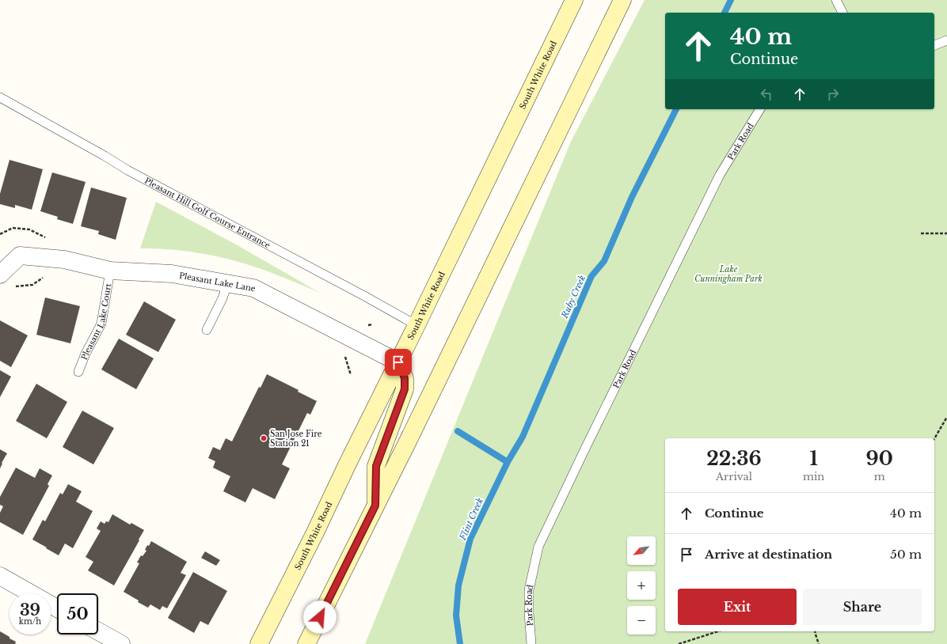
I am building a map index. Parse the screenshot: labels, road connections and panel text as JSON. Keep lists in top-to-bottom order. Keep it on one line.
{"streets":{"main road":["South White Road"],"street":["Pleasant Lake Lane"],"lane":["Park Road","Pleasant Hill Golf Course Entrance","Pleasant Lake Court"]},"crossings":[["South White Road","Pleasant Hill Golf Course Entrance"],["South White Road","Pleasant Lake Lane"],["Pleasant Lake Lane","Pleasant Lake Court"]],"water":["Ruby Creek","Flint Creek"],"parks":["Lake Cunningham Park"],"places":["San Jose Fire Station 21"],"north":"bottom left","page":{"turn":["40 m","Continue"],"eta":["22:36","Arrival","1","min","90","m"],"list":[{"name":"Continue","value":"40 m"},{"name":"Arrive at destination","value":"50 m"}],"map_buttons":["+","−"],"buttons":["Exit","Share"],"speed":"39 km/h","limit":"50"}}
